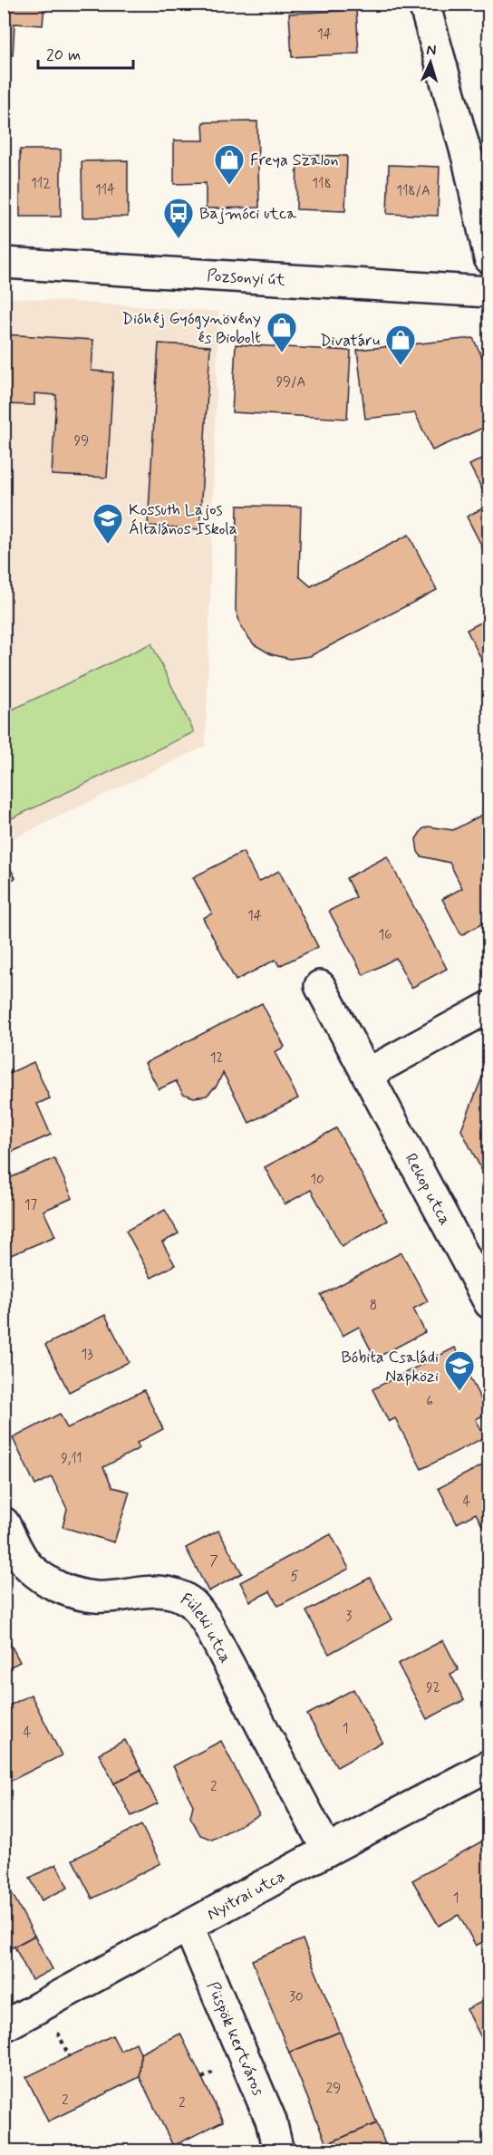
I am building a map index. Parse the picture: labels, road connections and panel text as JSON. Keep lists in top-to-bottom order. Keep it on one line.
{"streets":{"street":["Pozsonyi út","Rekop utca","Füleki utca","Nyitrai utca","Püspök kertváros"]},"crossings":[["Füleki utca","Nyitrai utca"],["Nyitrai utca","Püspök kertváros"]],"places":{"shop":["Freya Szalon","Dióhéj Gyógynövény és Biobolt","Divatáru"],"bus stop":["Bajmóci utca"],"school or university":["Kossuth Lajos Általános Iskola","Bóbita Családi Napközi"]},"house_numbers":["14","112","118","114","118/A","99/A","99","14","16","12","10","17","8","13","6","9,11","4","7","5","3","92","1","4","2","1","30","29","2","2"],"scale_bar":"20 m","north":"top"}
